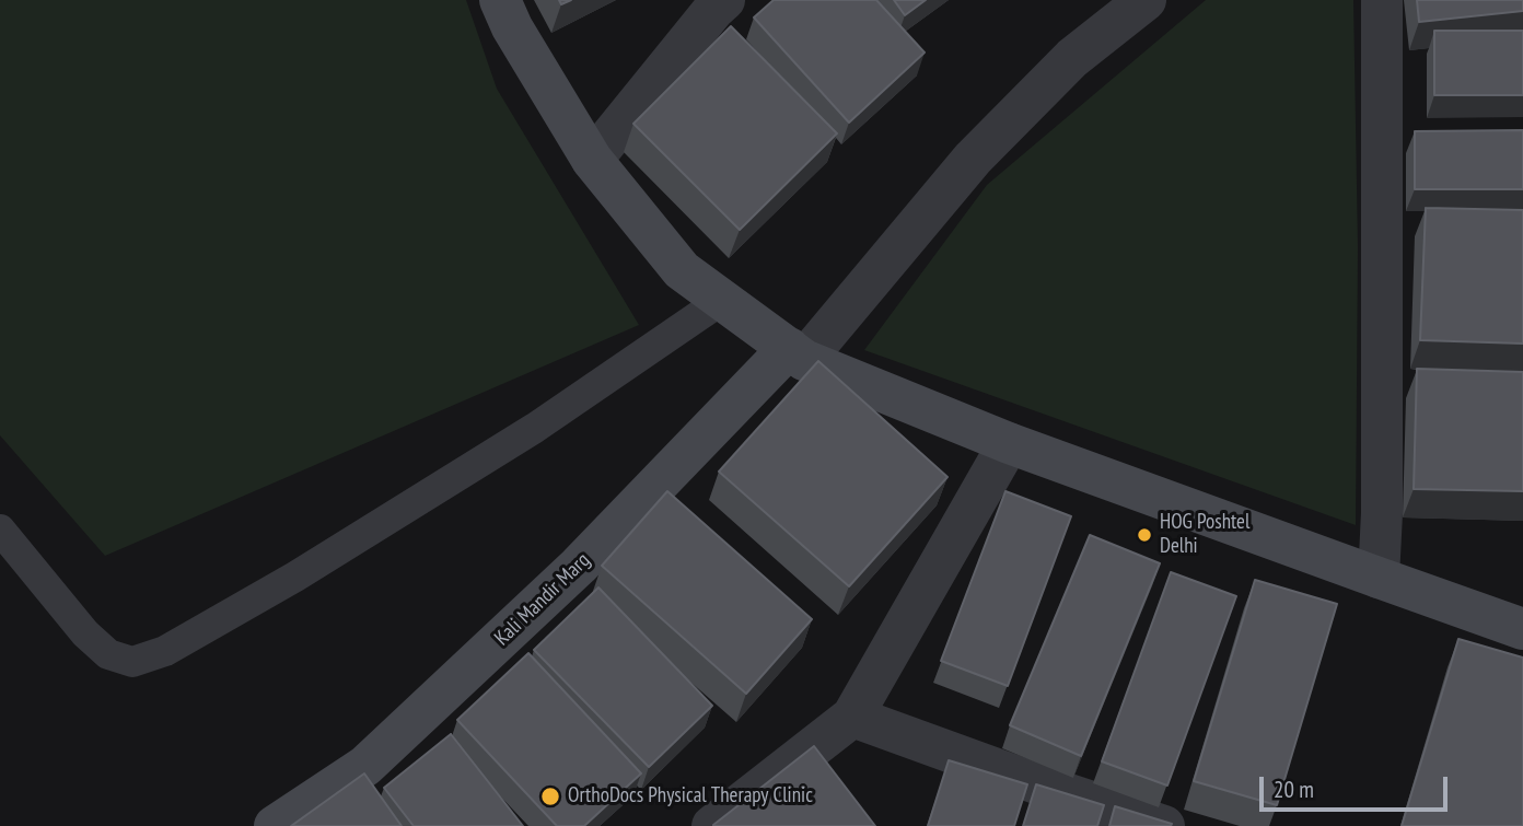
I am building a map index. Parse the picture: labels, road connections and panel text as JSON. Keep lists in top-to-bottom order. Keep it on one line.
{"streets":{"street":["Kali Mandir Marg"]},"places":["HOG Poshtel Delhi","OrthoDocs Physical Therapy Clinic"],"scale_bar":"20 m"}
